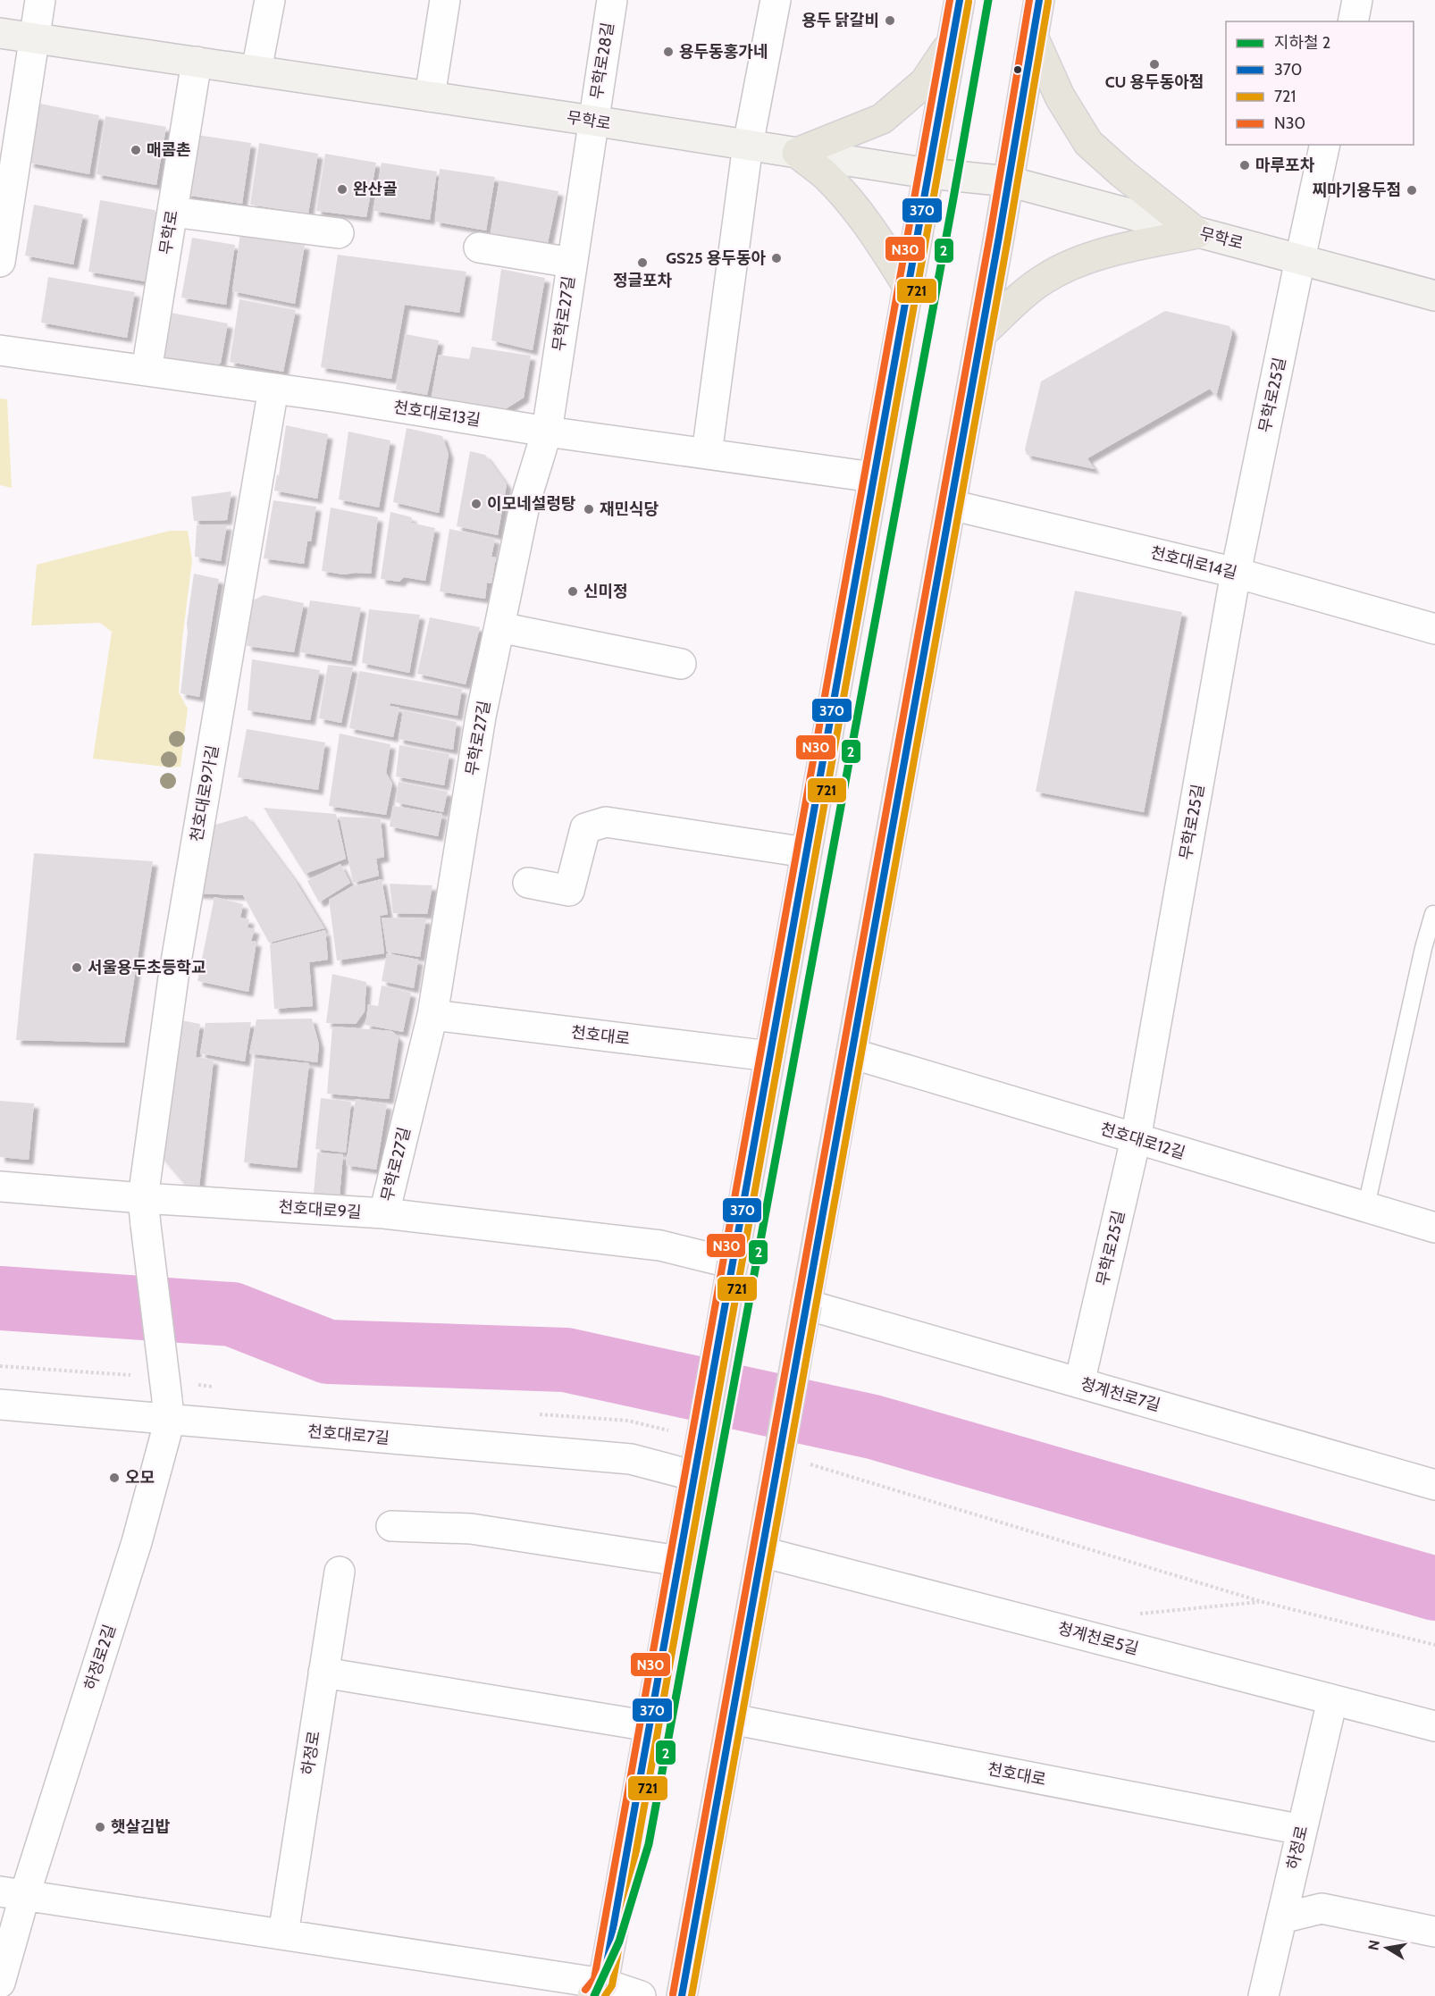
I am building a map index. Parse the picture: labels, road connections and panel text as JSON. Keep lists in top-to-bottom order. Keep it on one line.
{"streets":{"main road":["무학로"],"street":["무학로28길","무학로27길","무학로25길","천호대로13길","천호대로14길","천호대로9가길","천호대로","천호대로12길","천호대로9길","청계천로7길","천호대로7길","청계천로5길","하정로2길","하정로"]},"crossings":[["무학로28길","무학로"],["무학로28길","무학로27길"],["무학로","무학로27길"],["무학로","무학로25길"],["무학로","천호대로13길"],["무학로27길","천호대로13길"],["무학로27길","천호대로"],["무학로27길","천호대로9길"],["무학로25길","천호대로14길"],["무학로25길","천호대로12길"],["무학로25길","청계천로7길"],["천호대로13길","천호대로9가길"],["천호대로9가길","천호대로9길"],["천호대로9가길","천호대로7길"],["천호대로9가길","하정로2길"],["천호대로","하정로"],["천호대로7길","하정로2길"],["청계천로5길","하정로"]],"places":["용두 닭갈비","용두동홍가네","CU 용두동아점","매콤촌","마루포차","완산골","찌마기용두점","GS25 용두동아","정글포차","이모네설렁탕","재민식당","신미정","서울용두초등학교","오모","햇살김밥"],"lines":["metro line 2","transit line 370","transit line N30","transit line 721"],"legend":["지하철 2","370","721","N30"],"north":"left"}
